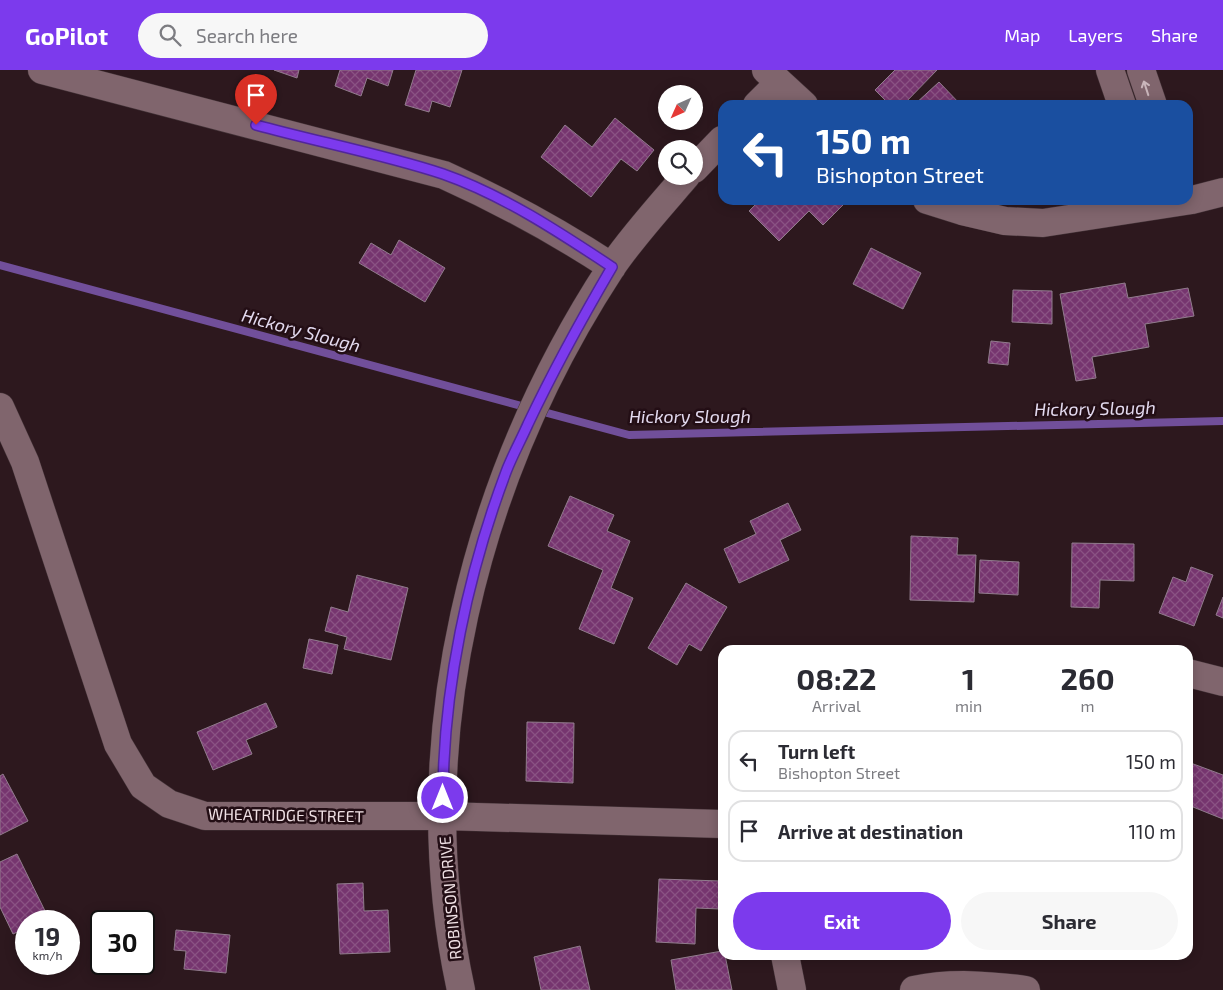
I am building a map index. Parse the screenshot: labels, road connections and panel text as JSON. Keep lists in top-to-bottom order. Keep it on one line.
{"streets":{"street":["WHEATRIDGE STREET","ROBINSON DRIVE"]},"crossings":[["WHEATRIDGE STREET","ROBINSON DRIVE"]],"water":["Hickory Slough"],"north":"bottom left","page":{"header":"GoPilot","search":"Search here","nav":["Map","Layers","Share"],"turn":["150 m","Bishopton Street"],"eta":["08:22","Arrival","1","min","260","m"],"list":[{"name":"Turn left","note":"Bishopton Street","value":"150 m"},{"name":"Arrive at destination","value":"110 m"}],"buttons":["Exit","Share"],"speed":"19 km/h","limit":"30"}}
